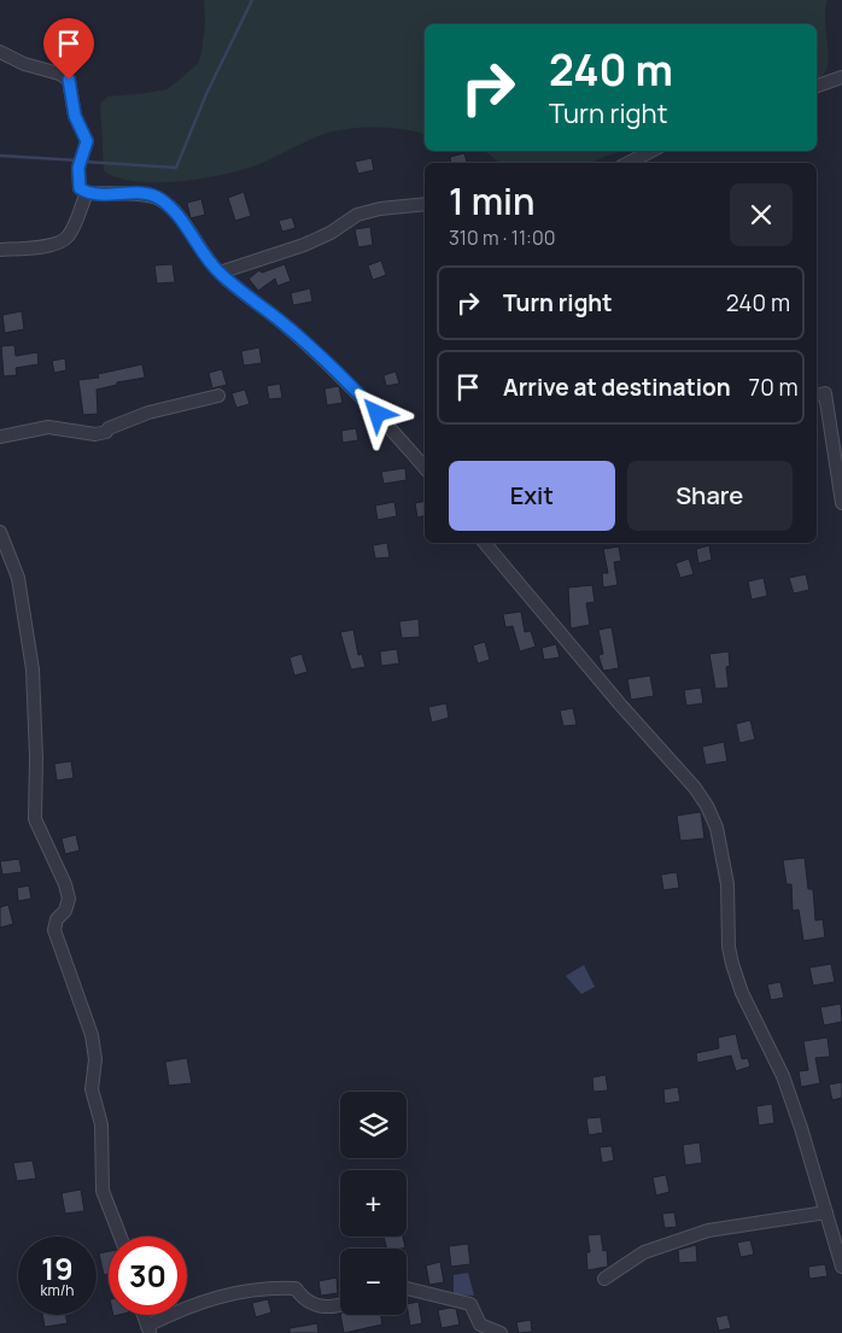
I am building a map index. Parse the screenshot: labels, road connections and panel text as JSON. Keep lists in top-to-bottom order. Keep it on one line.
{"page":{"turn":["240 m","Turn right"],"heading":["1 min","310 m · 11:00"],"list":[{"name":"Turn right","value":"240 m"},{"name":"Arrive at destination","value":"70 m"}],"buttons":["Exit","Share"],"map_buttons":["+","−"],"speed":"19 km/h","limit":"30"}}
